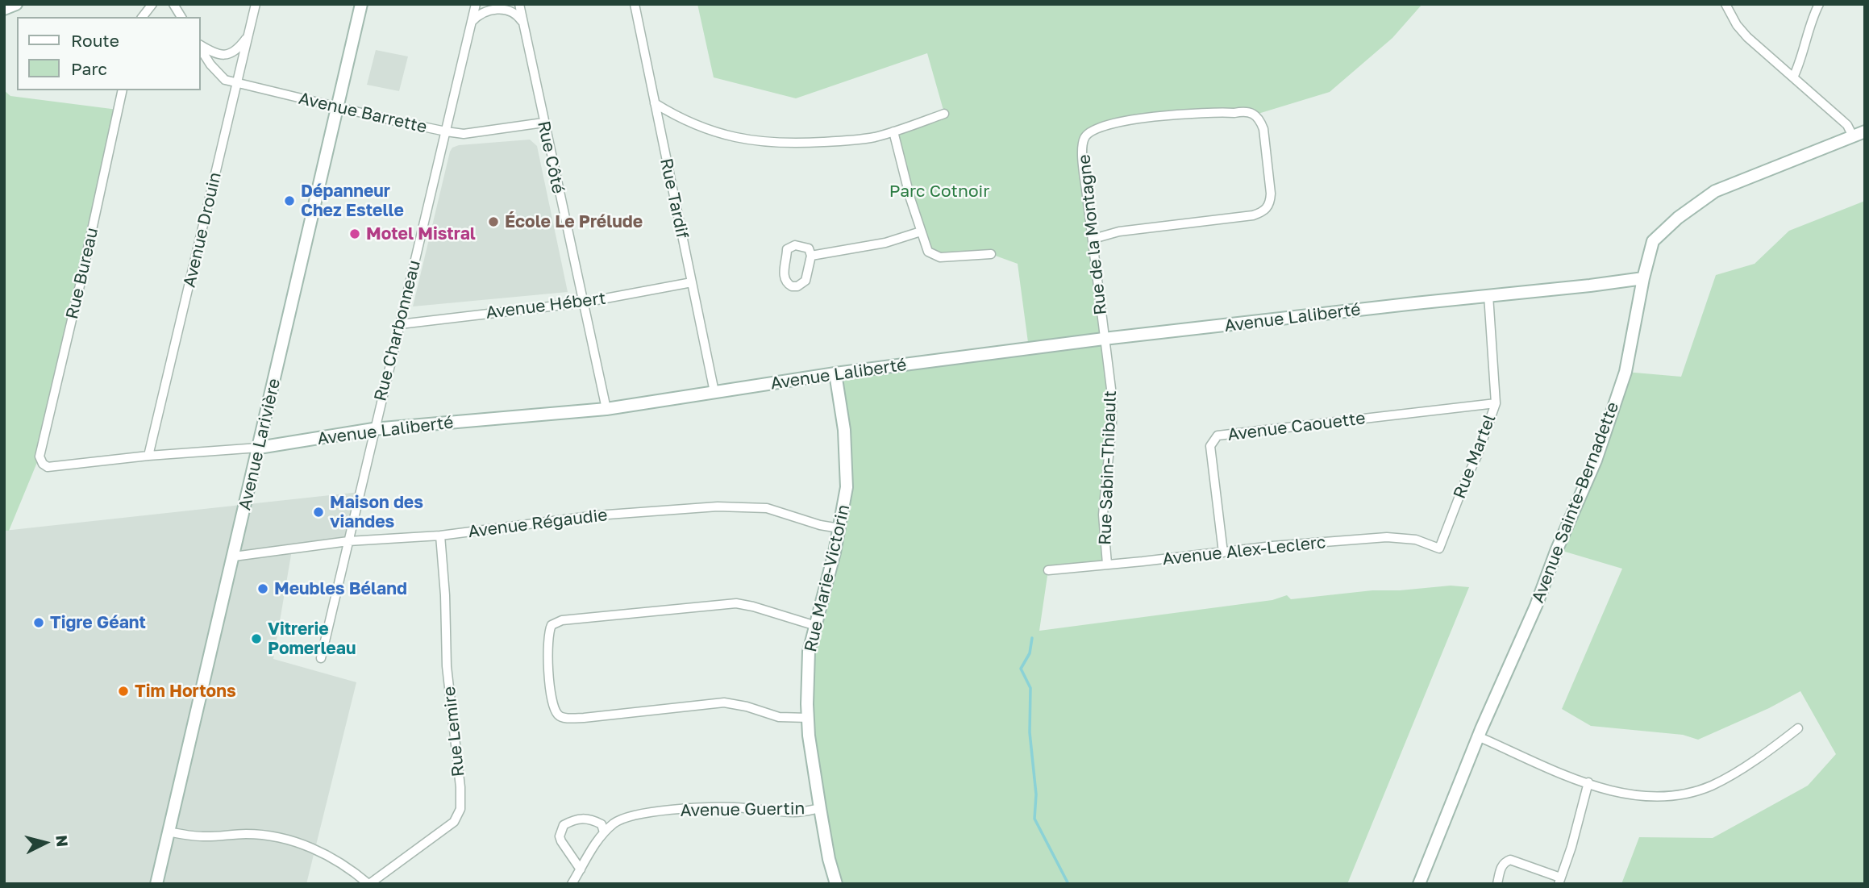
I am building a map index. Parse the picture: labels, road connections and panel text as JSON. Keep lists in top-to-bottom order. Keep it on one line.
{"streets":{"street":["Avenue Barrette","Rue Côté","Rue Tardif","Avenue Drouin","Rue de la Montagne","Rue Bureau","Avenue Hébert","Avenue Laliberté","Rue Charbonneau","Avenue Caouette","Avenue Larivière","Rue Martel","Rue Sabin-Thibault","Avenue Sainte-Bernadette","Avenue Régaudie","Avenue Alex-Leclerc","Rue Marie-Victorin","Rue Lemire","Avenue Guertin"]},"crossings":[["Avenue Barrette","Rue Côté"],["Avenue Barrette","Avenue Drouin"],["Avenue Barrette","Rue Charbonneau"],["Avenue Barrette","Avenue Larivière"],["Rue Côté","Avenue Hébert"],["Rue Côté","Avenue Laliberté"],["Rue Tardif","Avenue Hébert"],["Rue Tardif","Avenue Laliberté"],["Avenue Drouin","Avenue Laliberté"],["Rue de la Montagne","Avenue Laliberté"],["Rue de la Montagne","Rue Sabin-Thibault"],["Rue Bureau","Avenue Laliberté"],["Avenue Hébert","Rue Charbonneau"],["Avenue Laliberté","Rue Charbonneau"],["Avenue Laliberté","Avenue Larivière"],["Avenue Laliberté","Rue Martel"],["Avenue Laliberté","Rue Sabin-Thibault"],["Avenue Laliberté","Avenue Sainte-Bernadette"],["Avenue Laliberté","Rue Marie-Victorin"],["Rue Charbonneau","Avenue Régaudie"],["Avenue Caouette","Rue Martel"],["Avenue Caouette","Avenue Alex-Leclerc"],["Avenue Larivière","Avenue Régaudie"],["Rue Martel","Avenue Alex-Leclerc"],["Rue Sabin-Thibault","Avenue Alex-Leclerc"],["Avenue Régaudie","Rue Marie-Victorin"],["Avenue Régaudie","Rue Lemire"],["Rue Marie-Victorin","Avenue Guertin"]],"parks":["Parc Cotnoir"],"places":["Dépanneur Chez Estelle","École Le Prélude","Motel Mistral","Maison des viandes","Meubles Béland","Tigre Géant","Vitrerie Pomerleau","Tim Hortons"],"legend":["Route","Parc"],"north":"right"}
